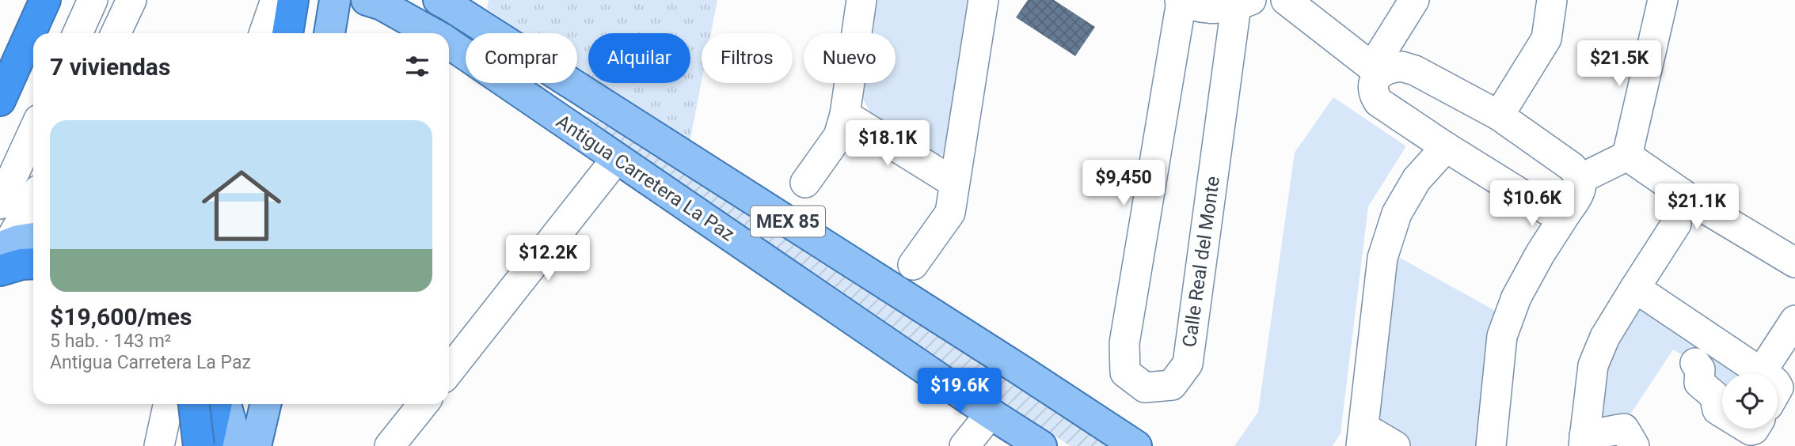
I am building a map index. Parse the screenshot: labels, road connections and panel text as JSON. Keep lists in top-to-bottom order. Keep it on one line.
{"streets":{"main road":["Antigua Carretera La Paz","MEX 85"],"street":["Calle Real del Monte"]},"page":{"chip":["Comprar","Alquilar","Filtros","Nuevo"],"heading":"7 viviendas","price":["$21.5K","$18.1K","$9,450","$10.6K","$21.1K","$12.2K","$19.6K"],"list":[{"name":"$19,600/mes","note":"5 hab. · 143 m² · Antigua Carretera La Paz"}]}}
